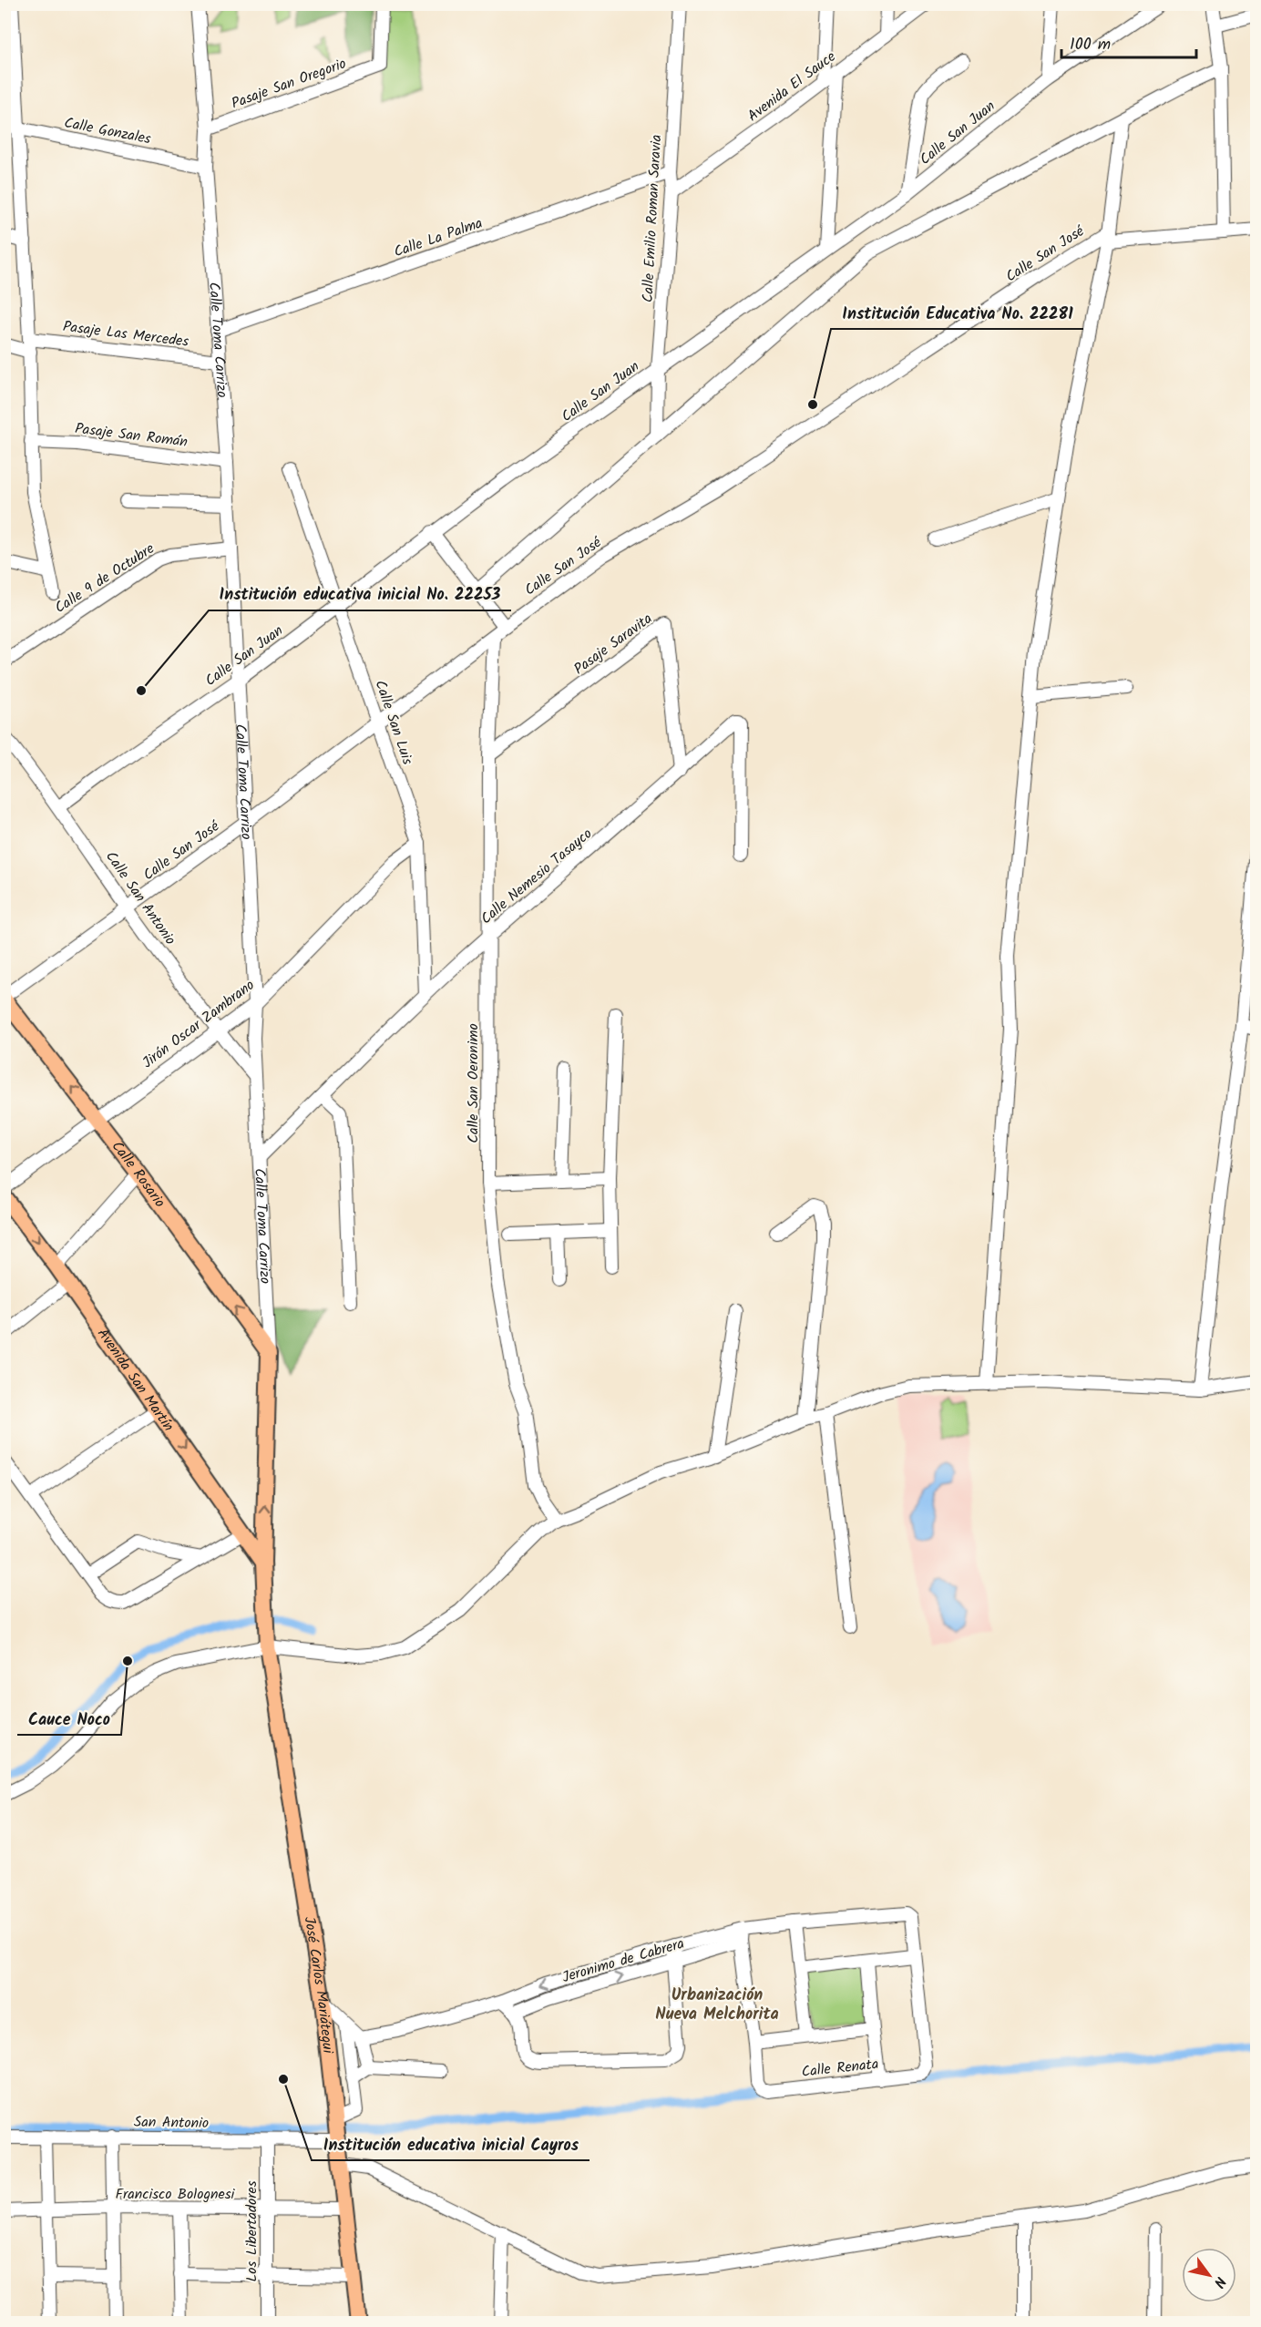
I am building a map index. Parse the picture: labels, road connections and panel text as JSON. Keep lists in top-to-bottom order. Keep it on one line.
{"streets":{"main road":["Calle Toma Carrizo","Calle Rosario","Avenida San Martín","José Carlos Mariátegui"],"street":["Pasaje San Oregorio","Avenida El Sauce","Calle Gonzales","Calle San Juan","Calle Emilio Roman Saravia","Calle La Palma","Calle San José","Pasaje Las Mercedes","Pasaje San Román","Calle 9 de Octubre","Pasaje Saravita","Calle San Luis","Calle Nemesio Tasayco","Calle San Antonio","Jirón Oscar Zambrano","Calle San Oeronimo","Jeronimo de Cabrera","Calle Renata","San Antonio","Francisco Bolognesi","Los Libertadores"]},"crossings":[["Pasaje San Oregorio","Calle Toma Carrizo"],["Avenida El Sauce","Calle Emilio Roman Saravia"],["Calle Gonzales","Calle Toma Carrizo"],["Calle San Juan","Calle Emilio Roman Saravia"],["Calle San Juan","Calle Toma Carrizo"],["Calle San Juan","Calle San Luis"],["Calle San Juan","Calle San Antonio"],["Calle Emilio Roman Saravia","Calle La Palma"],["Calle La Palma","Calle Toma Carrizo"],["Calle San José","Calle Toma Carrizo"],["Calle San José","Calle San Luis"],["Calle San José","Calle San Antonio"],["Calle San José","Calle San Oeronimo"],["Calle San José","Calle Rosario"],["Pasaje Las Mercedes","Calle Toma Carrizo"],["Calle Toma Carrizo","Pasaje San Román"],["Calle Toma Carrizo","Calle 9 de Octubre"],["Calle Toma Carrizo","Calle Nemesio Tasayco"],["Calle Toma Carrizo","Calle San Antonio"],["Calle Toma Carrizo","Jirón Oscar Zambrano"],["Calle Toma Carrizo","Calle Rosario"],["Calle Toma Carrizo","Avenida San Martín"],["Calle Toma Carrizo","José Carlos Mariátegui"],["Pasaje Saravita","Calle Nemesio Tasayco"],["Pasaje Saravita","Calle San Oeronimo"],["Calle San Luis","Calle Nemesio Tasayco"],["Calle San Luis","Jirón Oscar Zambrano"],["Calle Nemesio Tasayco","Calle San Oeronimo"],["Calle San Antonio","Jirón Oscar Zambrano"],["Jirón Oscar Zambrano","Calle Rosario"],["Avenida San Martín","José Carlos Mariátegui"],["José Carlos Mariátegui","San Antonio"],["José Carlos Mariátegui","Francisco Bolognesi"],["San Antonio","Los Libertadores"],["Francisco Bolognesi","Los Libertadores"]],"one_way":["Calle Rosario","Avenida San Martín"],"districts":["Urbanización Nueva Melchorita"],"places":["Institución Educativa No. 22281","Institución educativa inicial No. 22253","Cauce Noco","Institución educativa inicial Cayros"],"scale_bar":"100 m","north":"bottom right"}
